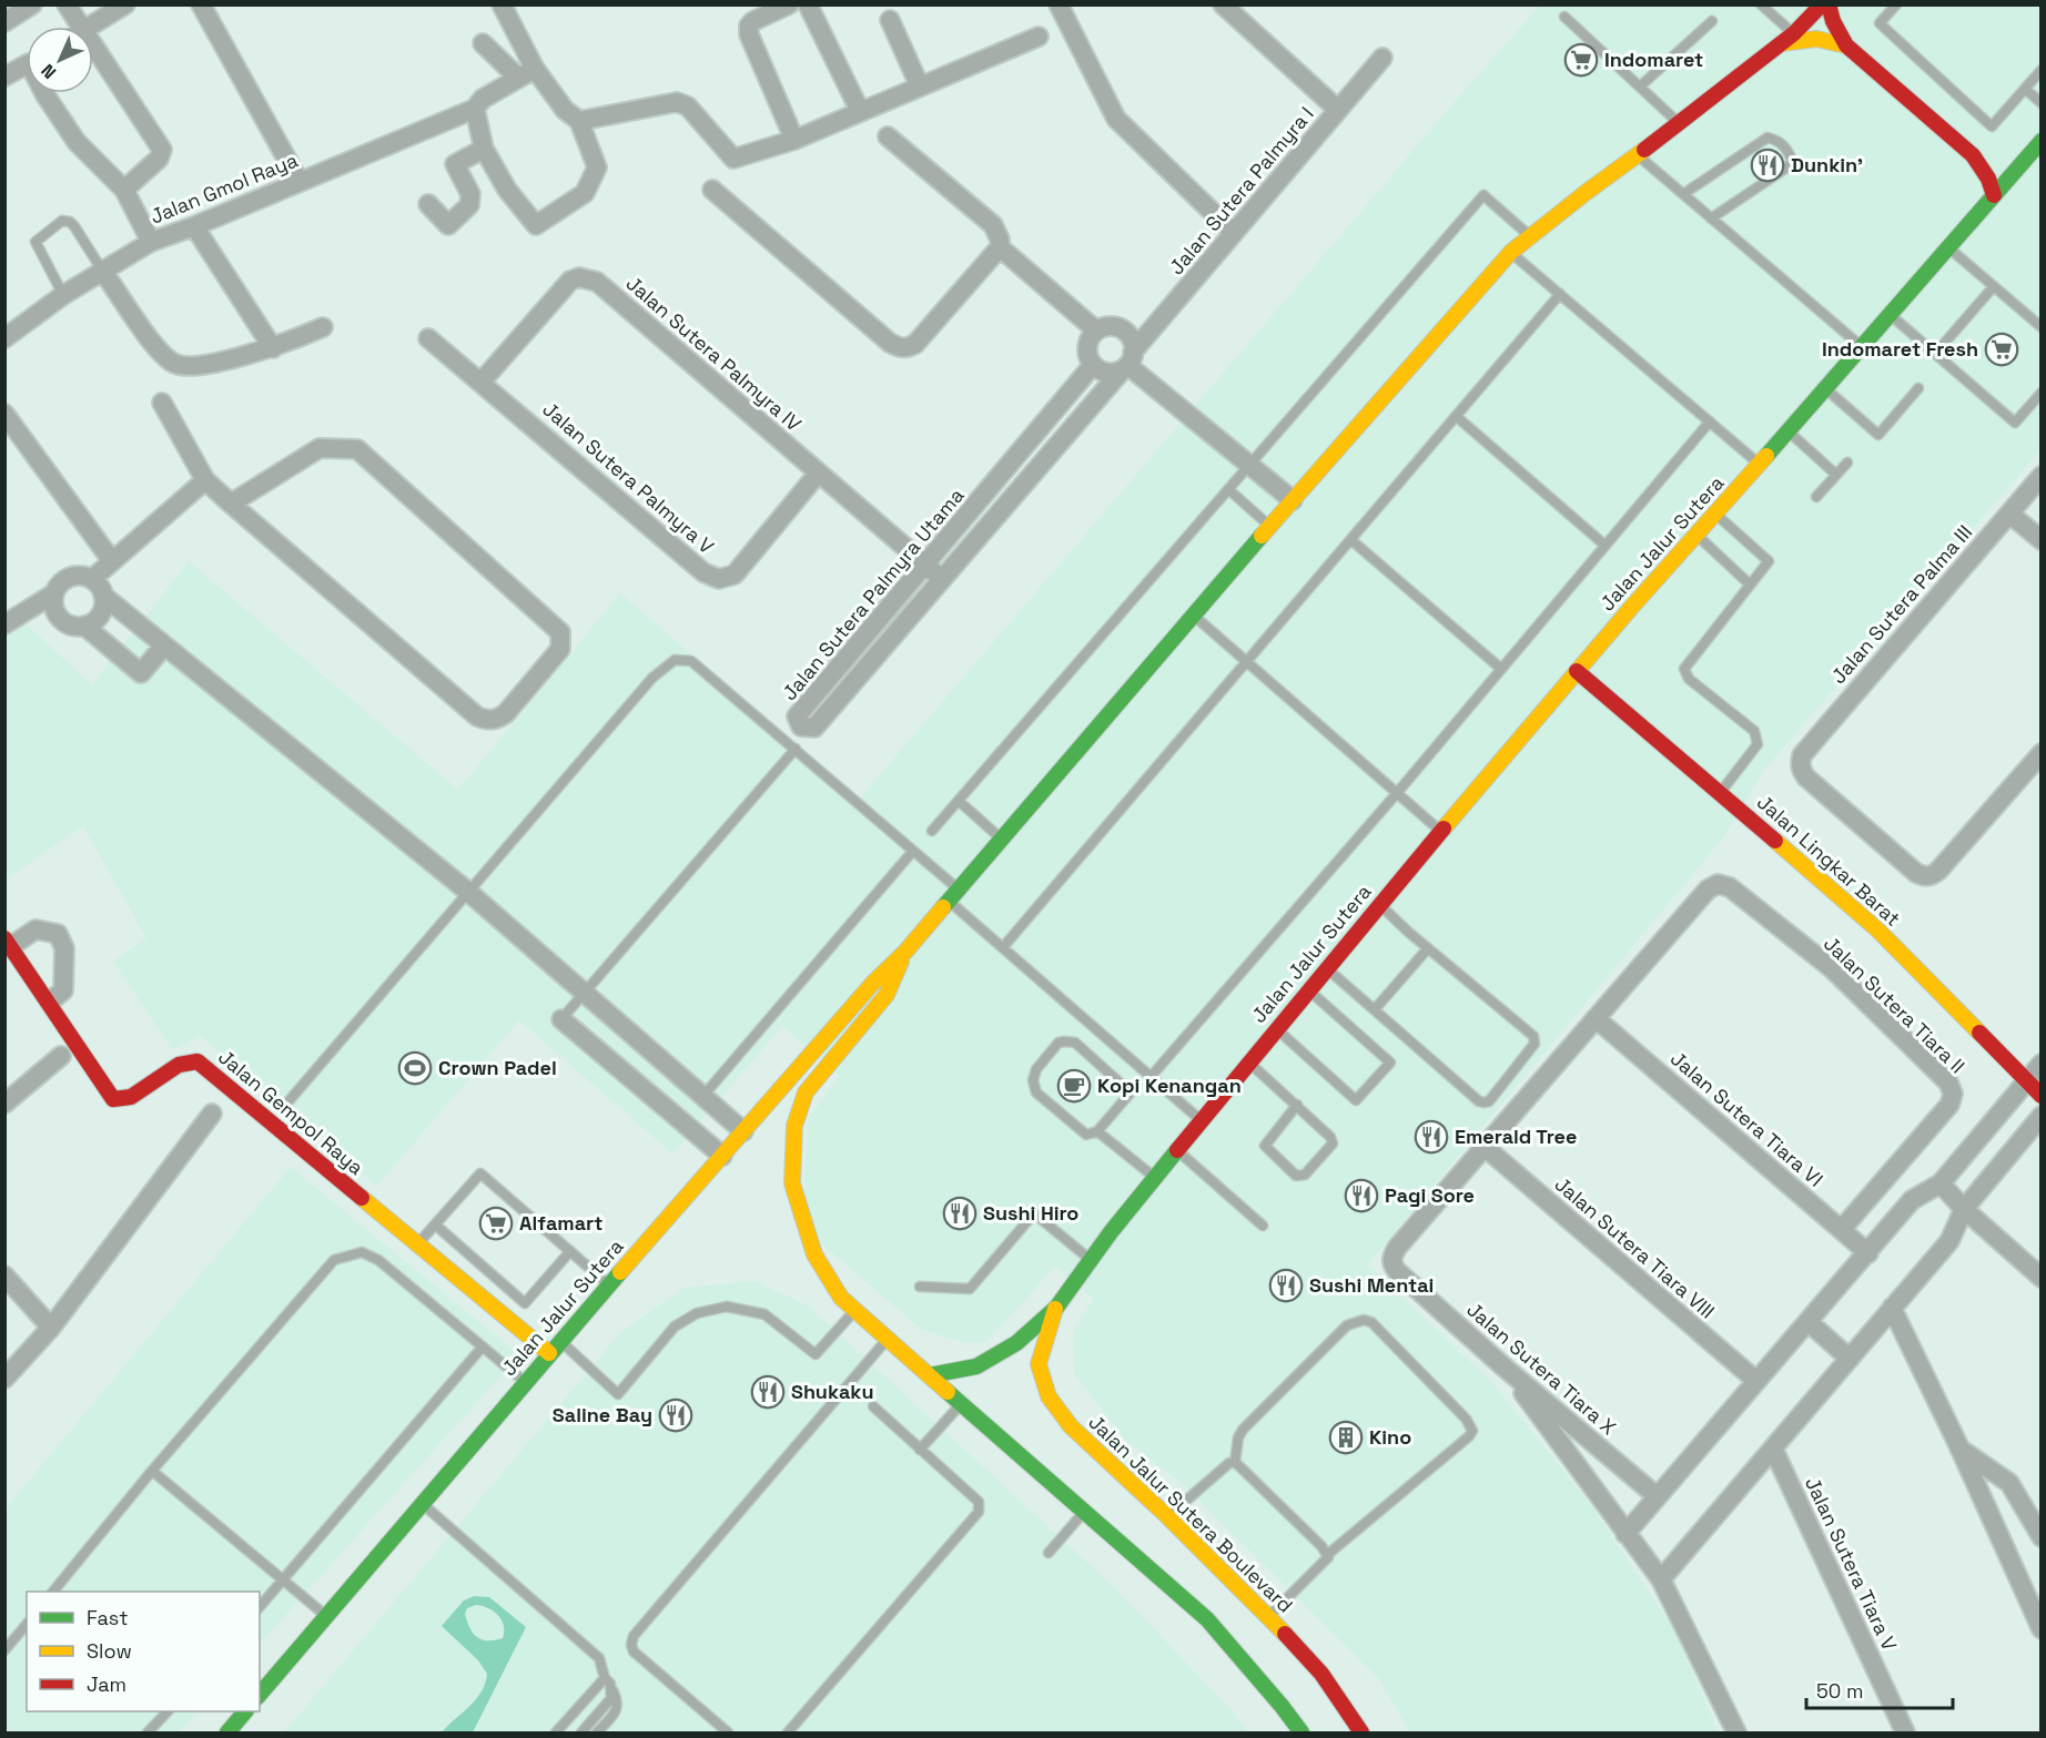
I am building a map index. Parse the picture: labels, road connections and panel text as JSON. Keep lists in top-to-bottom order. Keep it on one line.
{"streets":{"main road":["Jalan Jalur Sutera","Jalan Lingkar Barat","Jalan Gempol Raya","Jalan Jalur Sutera Boulevard"],"street":["Jalan Gmol Raya","Jalan Sutera Palmyra I","Jalan Sutera Palmyra IV","Jalan Sutera Palmyra V","Jalan Sutera Palmyra Utama","Jalan Sutera Palma III","Jalan Sutera Tiara II","Jalan Sutera Tiara VI","Jalan Sutera Tiara VIII","Jalan Sutera Tiara X","Jalan Sutera Tiara V"]},"crossings":[["Jalan Sutera Palmyra I","Jalan Sutera Palmyra Utama"],["Jalan Sutera Palmyra IV","Jalan Sutera Palmyra V"],["Jalan Sutera Palmyra IV","Jalan Sutera Palmyra Utama"],["Jalan Jalur Sutera","Jalan Lingkar Barat"],["Jalan Jalur Sutera","Jalan Gempol Raya"],["Jalan Jalur Sutera","Jalan Jalur Sutera Boulevard"],["Jalan Sutera Tiara II","Jalan Sutera Tiara VI"],["Jalan Sutera Tiara VIII","Jalan Sutera Tiara X"]],"places":{"supermarket":["Indomaret","Indomaret Fresh","Alfamart"],"restaurant":["Dunkin'","Emerald Tree","Pagi Sore","Sushi Hiro","Sushi Mentai","Shukaku","Saline Bay"],"sports":["Crown Padel"],"cafe":["Kopi Kenangan"],"building":["Kino"]},"legend":["Fast","Slow","Jam"],"scale_bar":"50 m","north":"bottom left"}
